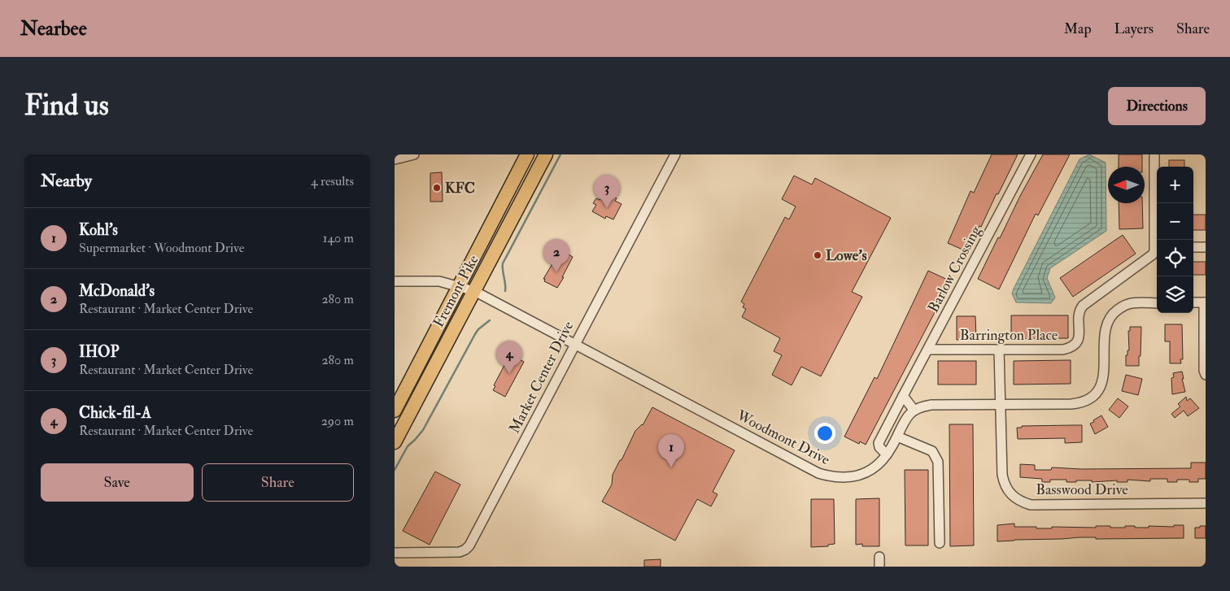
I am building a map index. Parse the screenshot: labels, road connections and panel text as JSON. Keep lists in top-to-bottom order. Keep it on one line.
{"streets":{"highway":["Fremont Pike"],"street":["Barlow Crossing","Barrington Place","Market Center Drive","Woodmont Drive","Basswood Drive"]},"crossings":[["Barlow Crossing","Barrington Place"],["Barlow Crossing","Woodmont Drive"],["Fremont Pike","Woodmont Drive"],["Barrington Place","Basswood Drive"],["Market Center Drive","Woodmont Drive"]],"places":["KFC","Lowe's"],"north":"left","page":{"header":"Nearbee","nav":["Map","Layers","Share"],"buttons":["Directions",["Save","Share"]],"title":"Find us","heading":["Nearby","4 results"],"map_buttons":["+","−"],"pins":["3","2","4","1"],"list":[{"mark":"1","name":"Kohl's","note":"Supermarket · Woodmont Drive","value":"140 m"},{"mark":"2","name":"McDonald's","note":"Restaurant · Market Center Drive","value":"280 m"},{"mark":"3","name":"IHOP","note":"Restaurant · Market Center Drive","value":"280 m"},{"mark":"4","name":"Chick-fil-A","note":"Restaurant · Market Center Drive","value":"290 m"}]}}
